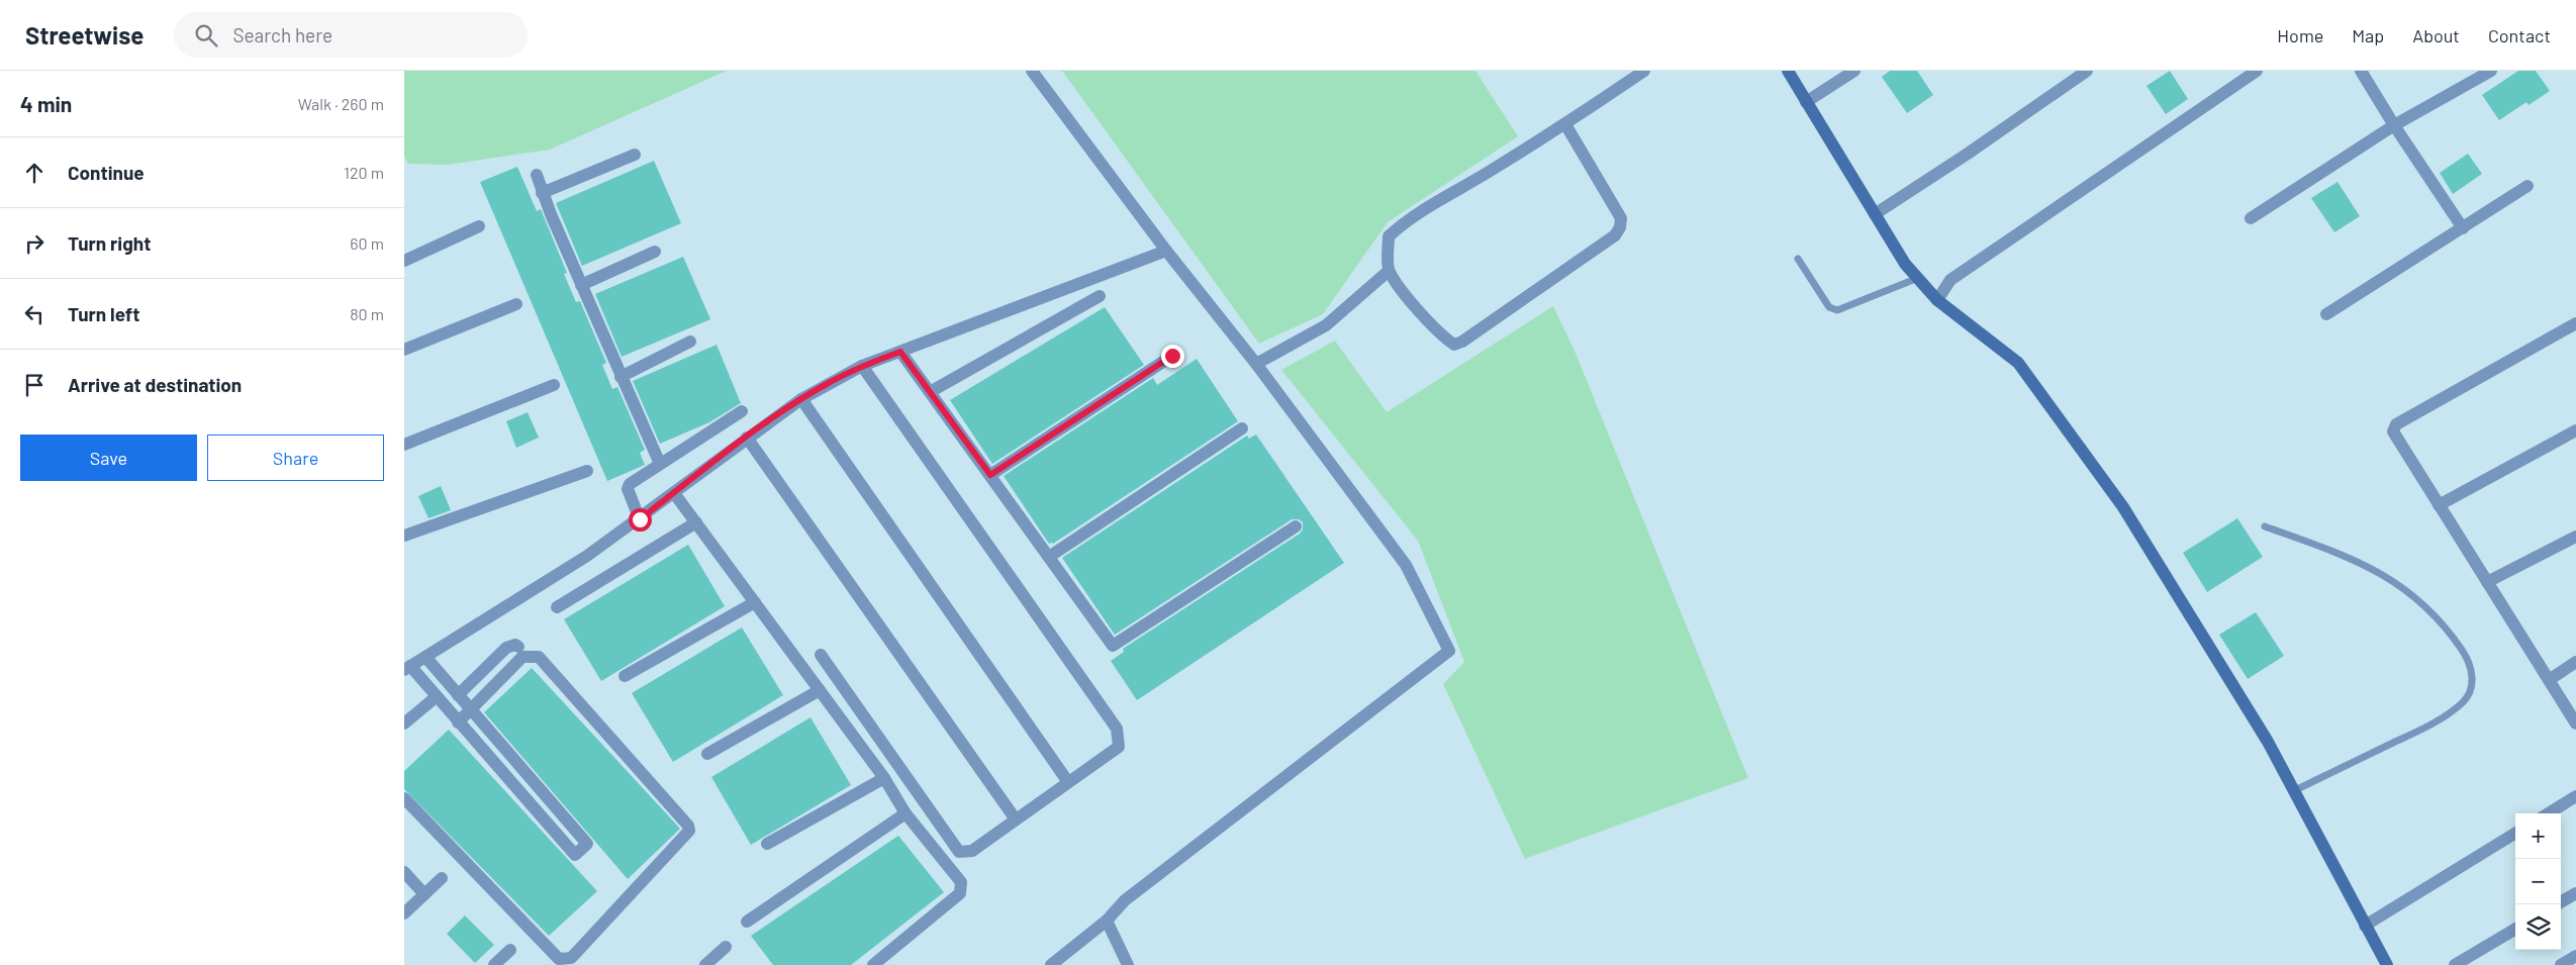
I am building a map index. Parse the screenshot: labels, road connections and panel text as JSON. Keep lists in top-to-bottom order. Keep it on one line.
{"page":{"header":"Streetwise","search":"Search here","nav":["Home","Map","About","Contact"],"heading":["4 min","Walk · 260 m"],"list":[["Continue","120 m"],["Turn right","60 m"],["Turn left","80 m"],"Arrive at destination"],"buttons":["Save","Share"],"map_buttons":["+","−"]}}
